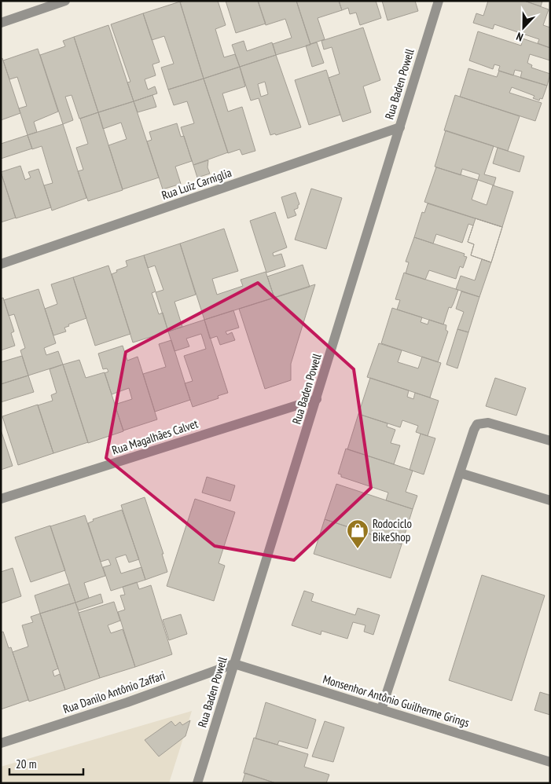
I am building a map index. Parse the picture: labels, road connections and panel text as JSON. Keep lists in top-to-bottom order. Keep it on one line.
{"streets":{"street":["Rua Baden Powell","Rua Luiz Carniglia","Rua Magalhães Calvet","Rua Danilo Antônio Zaffari","Monsenhor Antônio Guilherme Grings"]},"crossings":[["Rua Baden Powell","Rua Luiz Carniglia"],["Rua Baden Powell","Rua Magalhães Calvet"],["Rua Baden Powell","Rua Danilo Antônio Zaffari"],["Rua Baden Powell","Monsenhor Antônio Guilherme Grings"],["Rua Danilo Antônio Zaffari","Monsenhor Antônio Guilherme Grings"]],"places":{"shop":["Rodociclo BikeShop"]},"scale_bar":"20 m","north":"bottom"}
